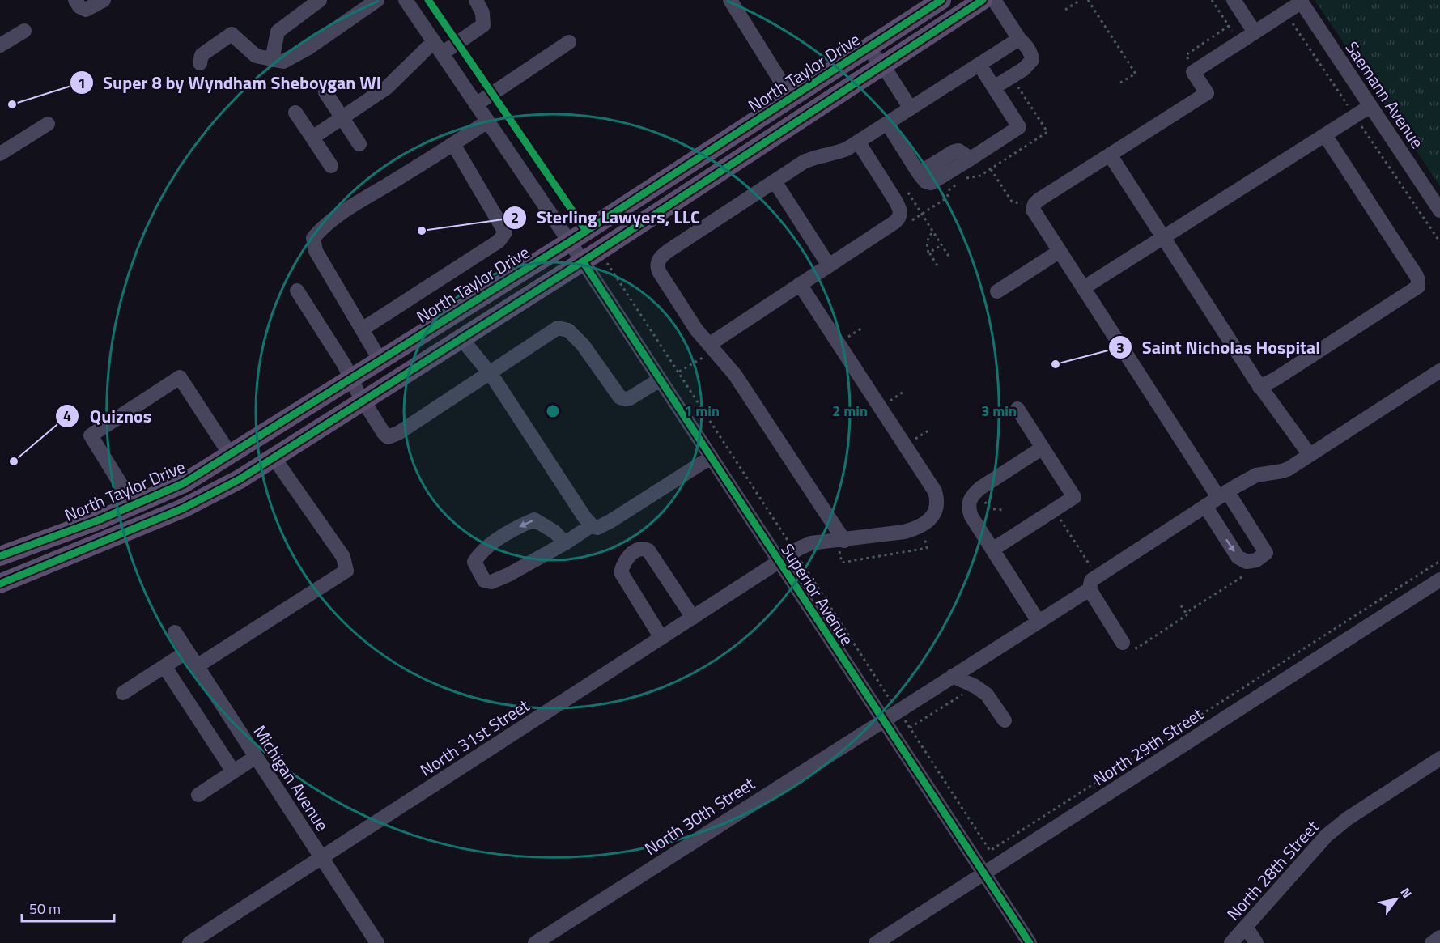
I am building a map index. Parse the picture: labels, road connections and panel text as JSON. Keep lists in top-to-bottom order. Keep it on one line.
{"streets":{"main road":["North Taylor Drive"],"street":["Saemann Avenue","Superior Avenue","North 31st Street","North 29th Street","Michigan Avenue","North 30th Street","North 28th Street"]},"crossings":[["North Taylor Drive","Superior Avenue"],["Superior Avenue","North 31st Street"],["Superior Avenue","North 29th Street"],["Superior Avenue","North 30th Street"],["North 31st Street","Michigan Avenue"]],"places":["Super 8 by Wyndham Sheboygan WI","Sterling Lawyers, LLC","Saint Nicholas Hospital","Quiznos"],"scale_bar":"50 m","north":"top right","rings":["1 min","2 min","3 min"]}
